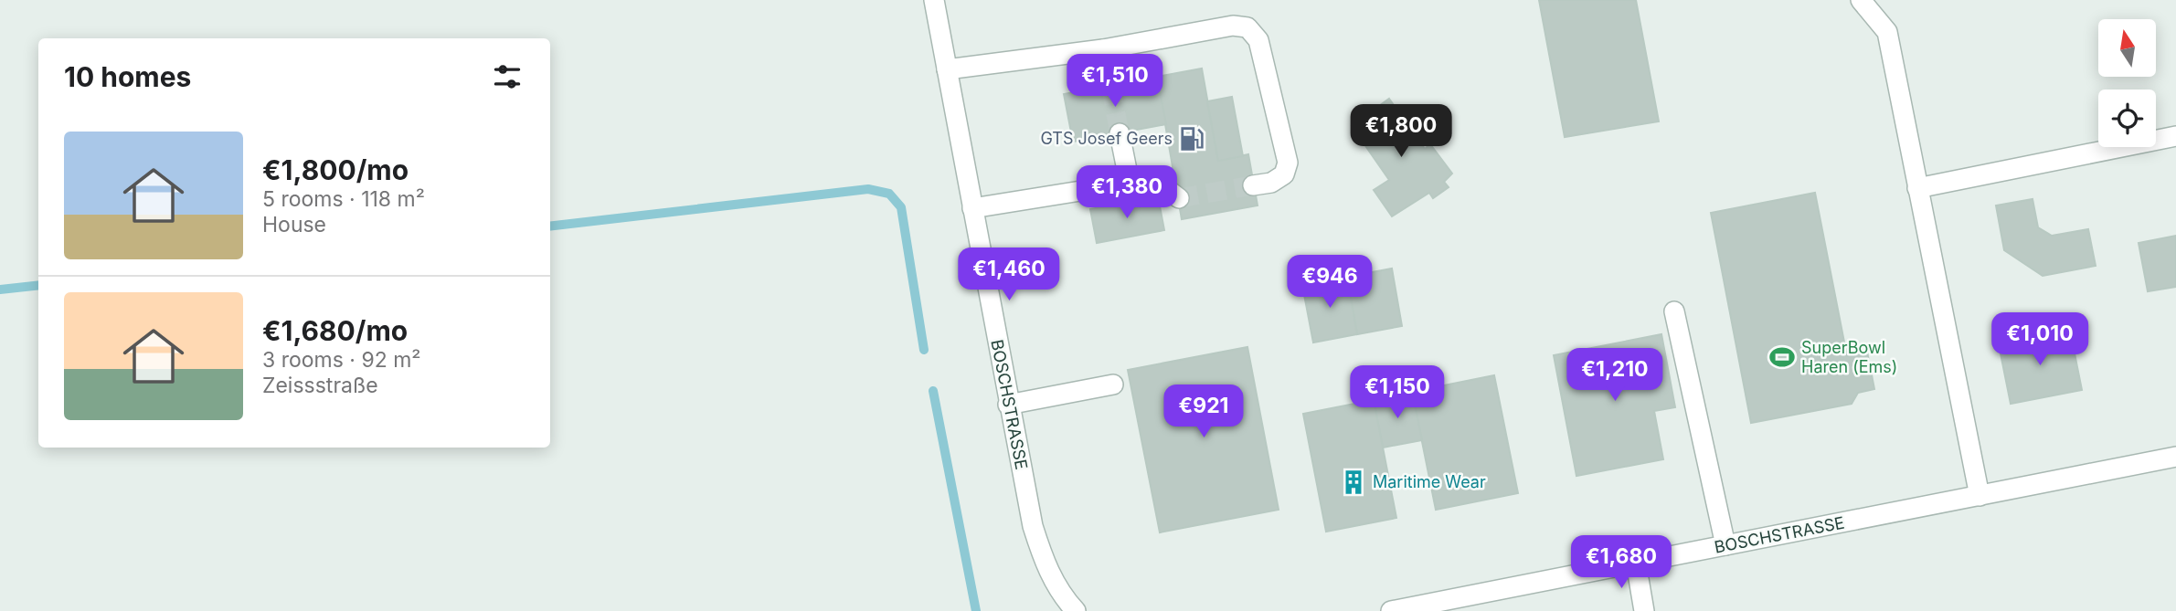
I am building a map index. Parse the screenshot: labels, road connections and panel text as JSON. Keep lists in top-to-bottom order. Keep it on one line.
{"streets":{"street":["BOSCHSTRASSE"]},"places":{"fuel station":["GTS Josef Geers"],"sports":["SuperBowl Haren (Ems)"],"building":["Maritime Wear"]},"north":"top","page":{"heading":"10 homes","price":["€1,510","€1,800","€1,380","€1,460","€946","€1,010","€1,210","€1,150","€921","€1,680"],"list":[{"name":"€1,800/mo","note":"5 rooms · 118 m² · House"},{"name":"€1,680/mo","note":"3 rooms · 92 m² · Zeissstraße"}]}}
